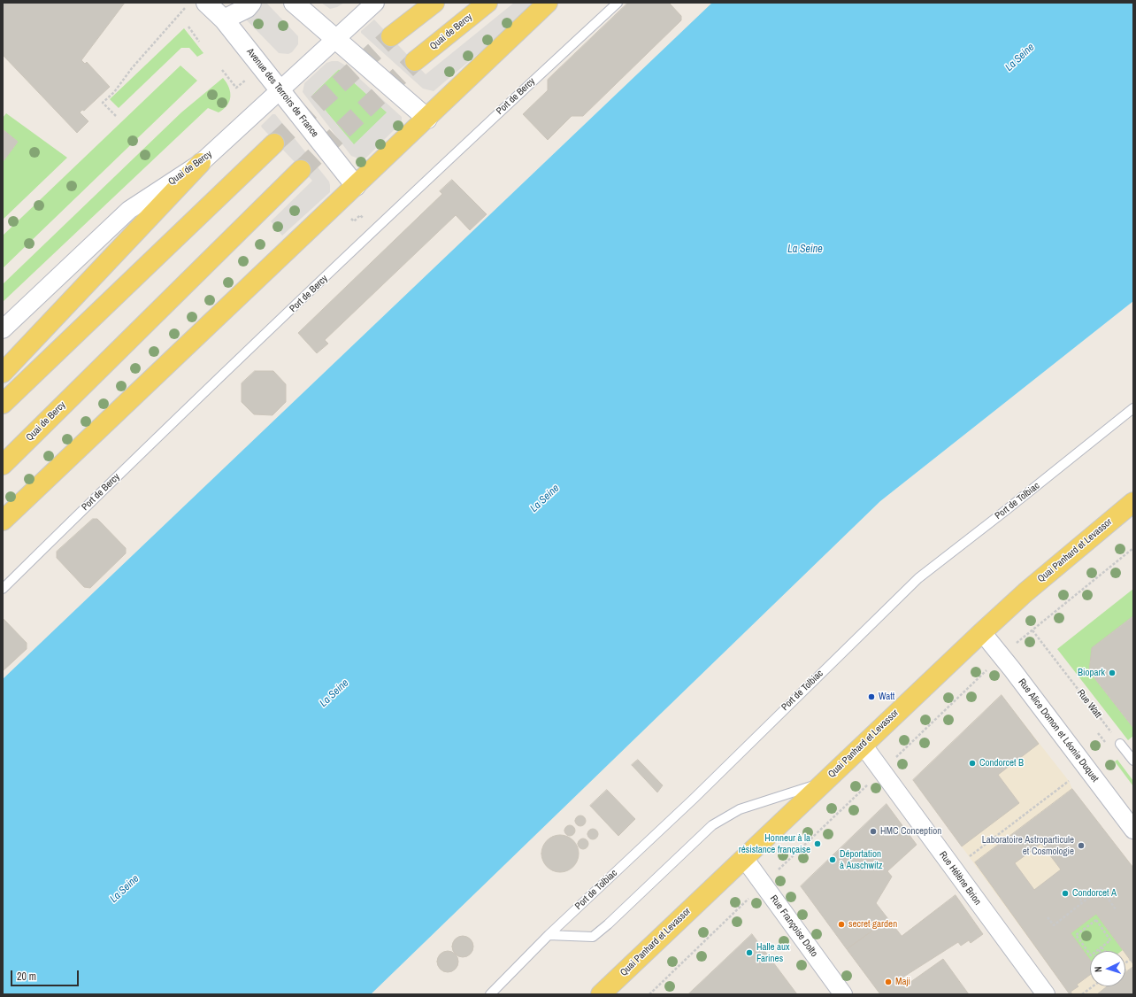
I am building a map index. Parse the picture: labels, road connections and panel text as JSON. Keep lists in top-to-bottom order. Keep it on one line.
{"streets":{"main road":["Quai de Bercy","Quai Panhard et Levassor"],"street":["Avenue des Terroirs de France","Rue Alice Domon et Léonie Duquet","Rue Hélène Brion","Rue Françoise Dolto"],"lane":["Port de Bercy","Port de Tolbiac"],"path":["Rue Watt"]},"crossings":[["Quai de Bercy","Avenue des Terroirs de France"],["Quai Panhard et Levassor","Rue Alice Domon et Léonie Duquet"],["Quai Panhard et Levassor","Rue Hélène Brion"],["Quai Panhard et Levassor","Rue Françoise Dolto"]],"water":["La Seine"],"places":["Biopark","Watt","Condorcet B","HMC Conception","Honneur à la résistance française","Laboratoire Astroparticule et Cosmologie","Déportation à Auschwitz","Condorcet A","secret garden","Halle aux Farines","Maji"],"scale_bar":"20 m","north":"left"}
